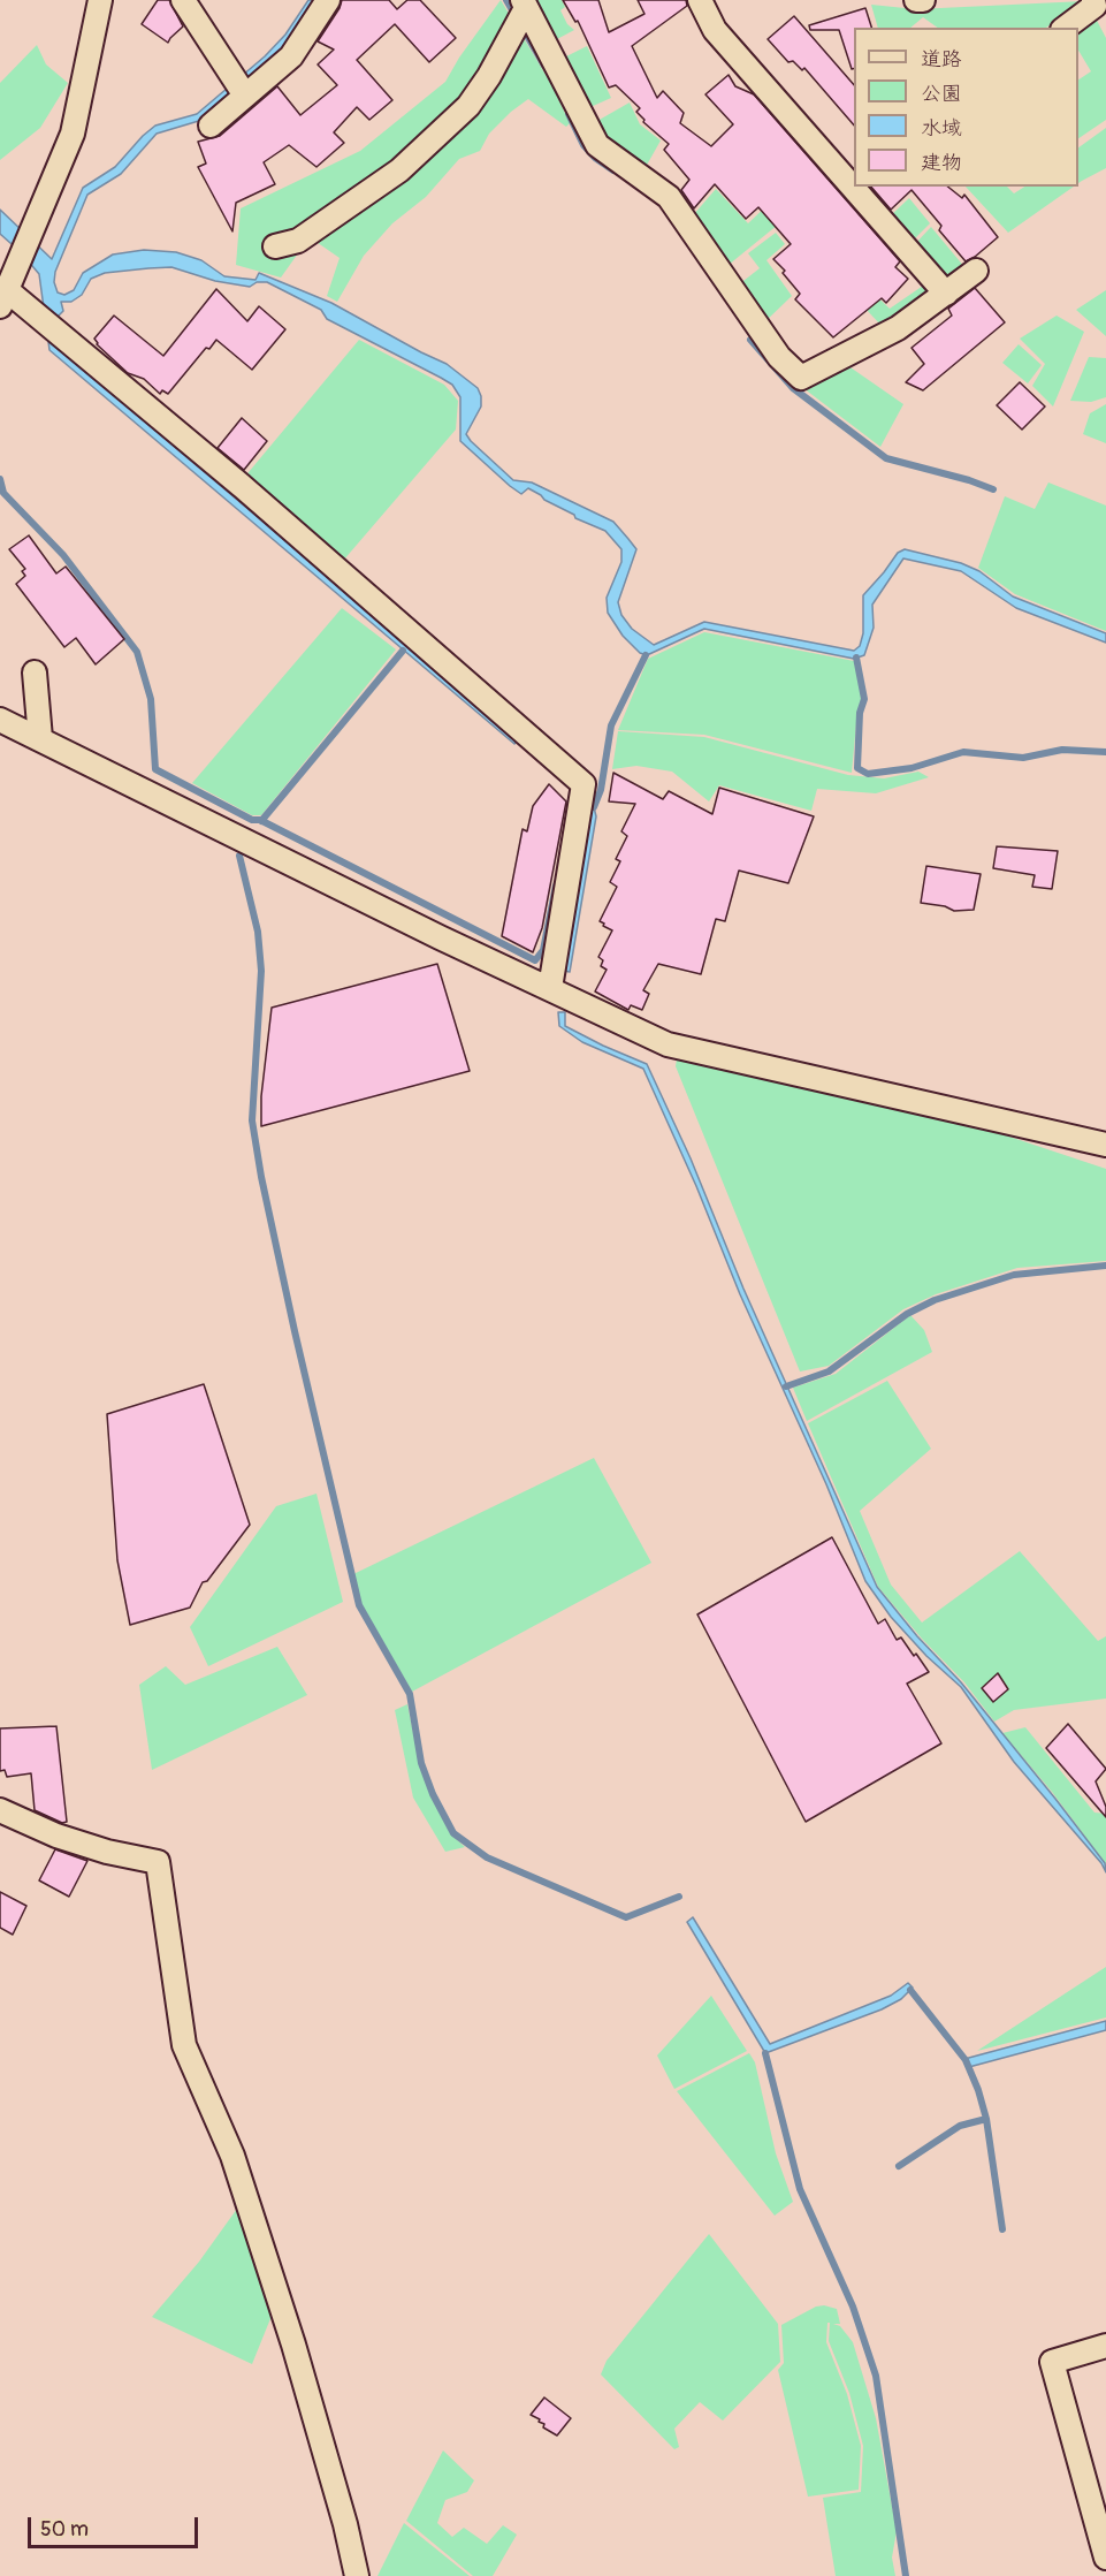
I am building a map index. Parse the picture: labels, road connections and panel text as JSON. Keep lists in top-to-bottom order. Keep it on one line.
{"legend":["道路","公園","水域","建物"],"scale_bar":"50 m"}
